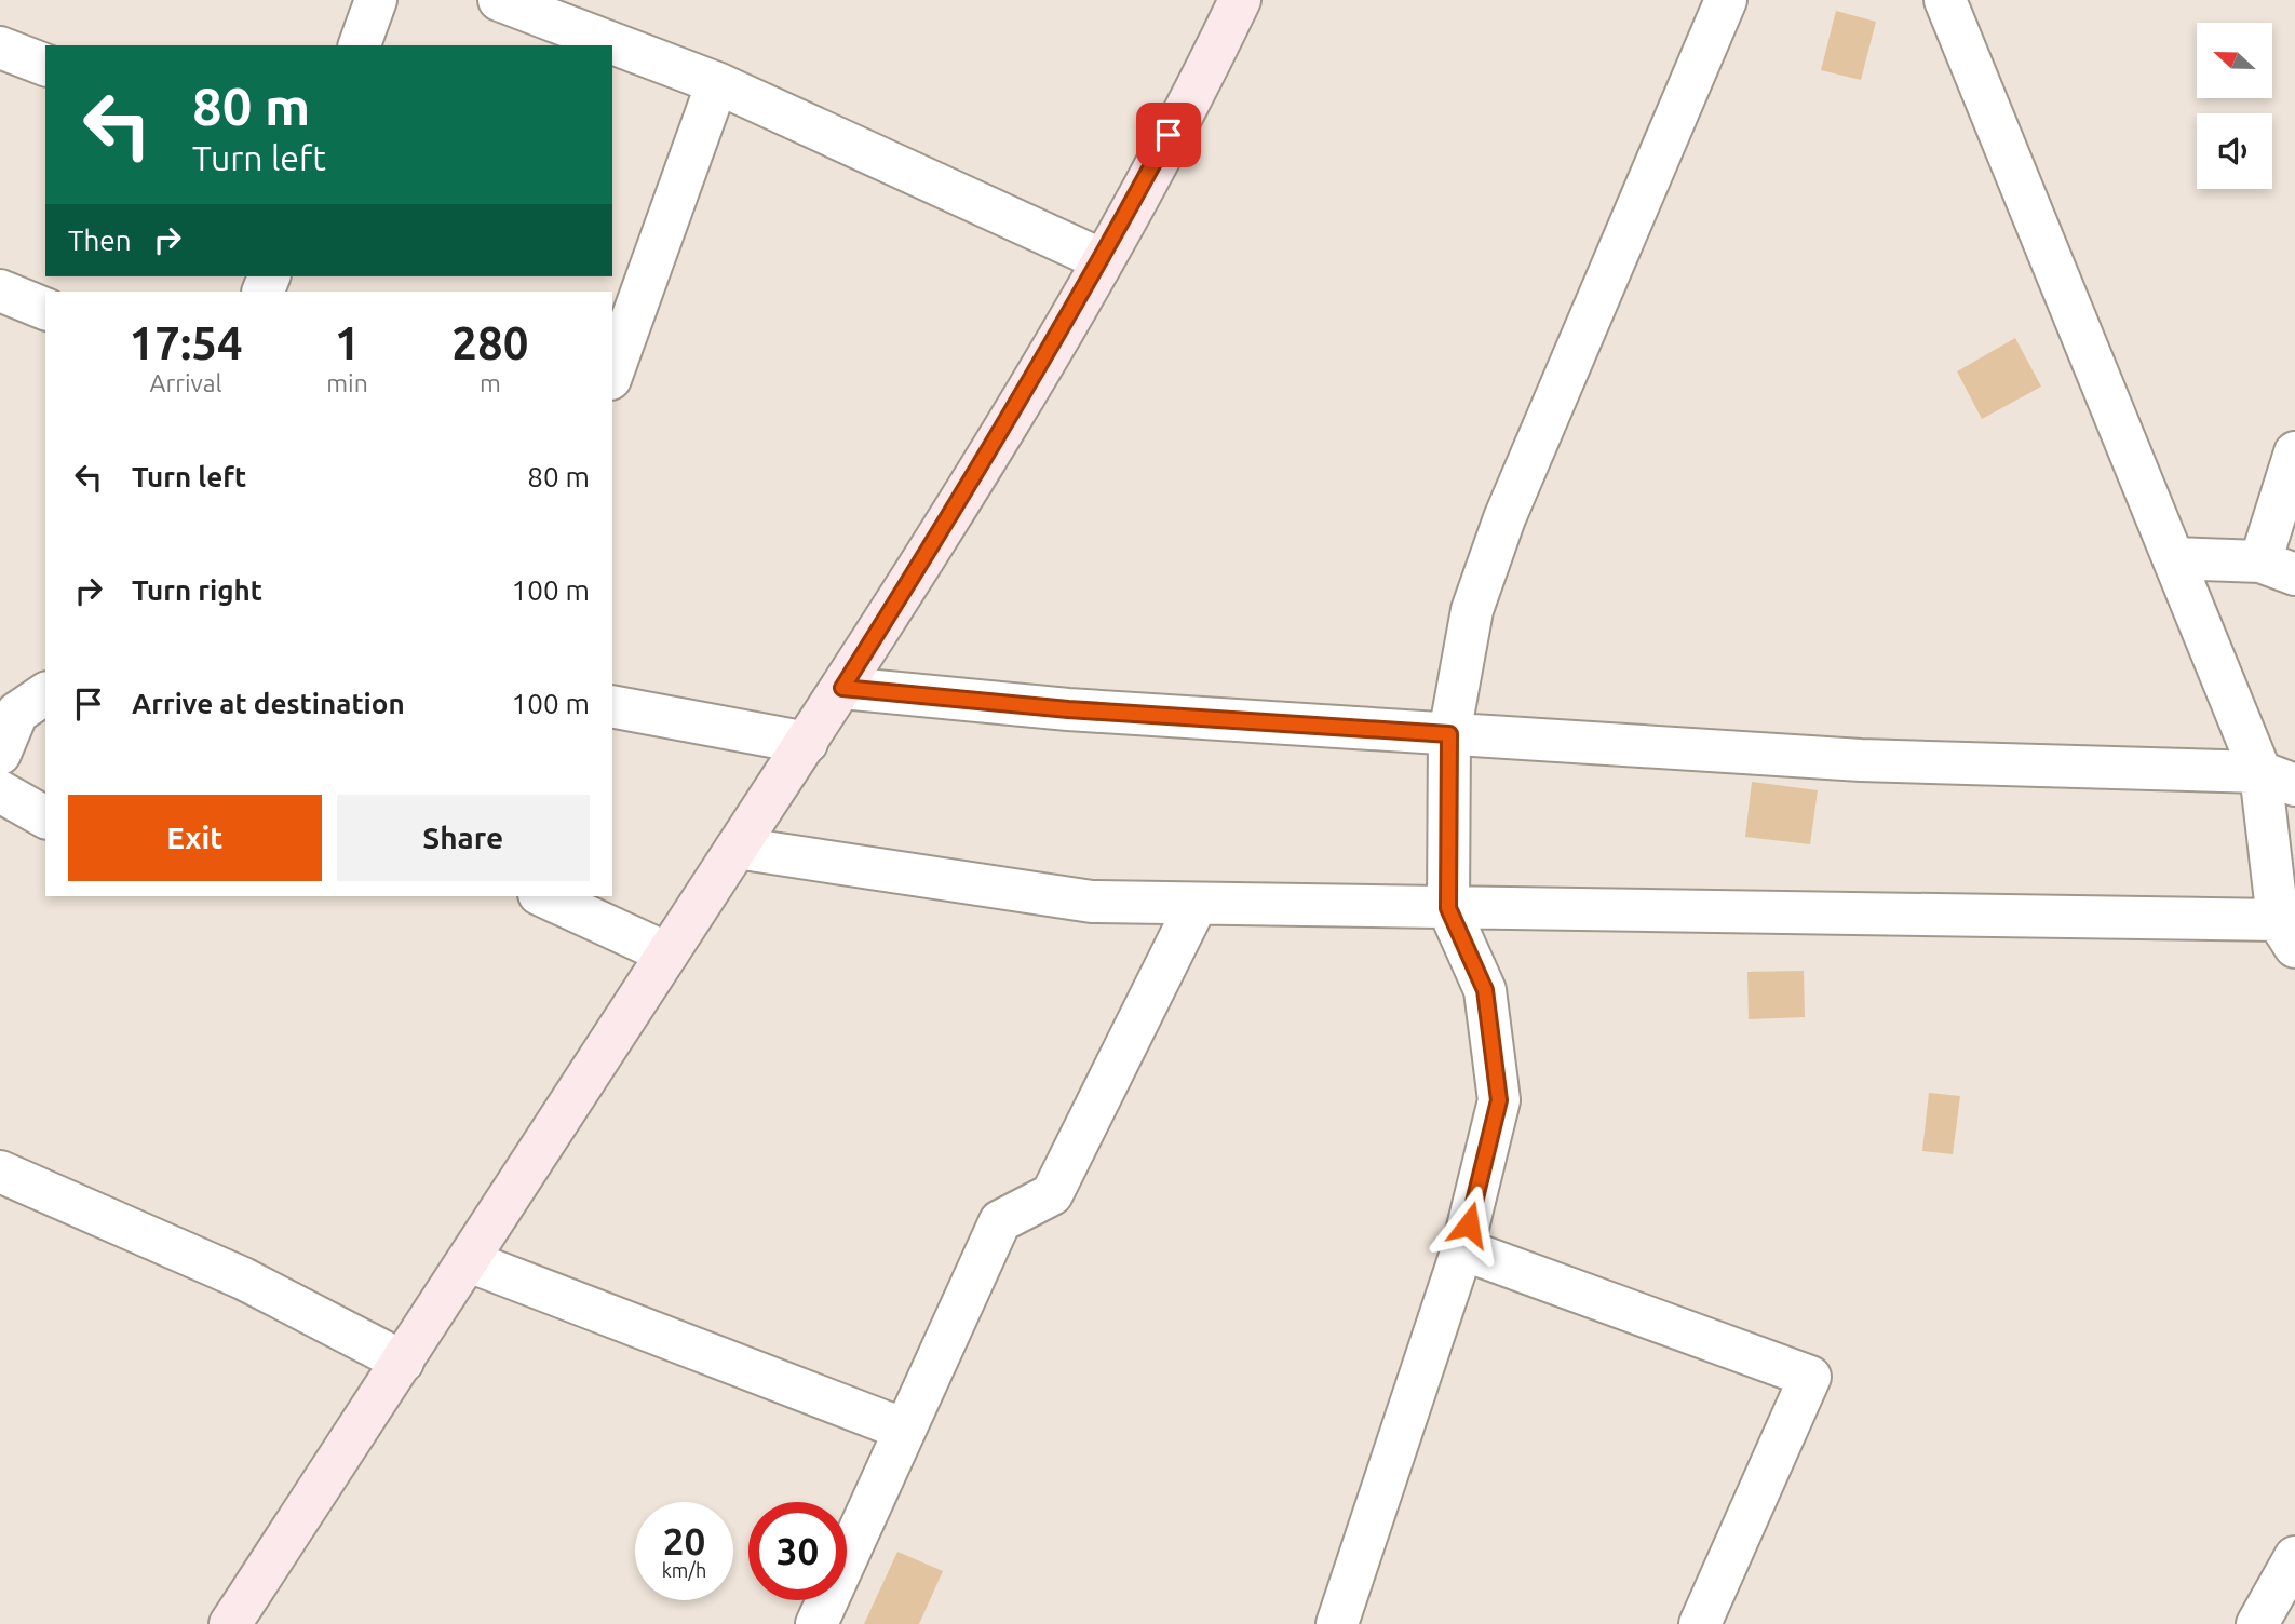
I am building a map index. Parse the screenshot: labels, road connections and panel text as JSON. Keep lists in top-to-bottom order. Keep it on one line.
{"north":"left","page":{"turn":["80 m","Turn left"],"then":"Then","eta":["17:54","Arrival","1","min","280","m"],"list":[{"name":"Turn left","value":"80 m"},{"name":"Turn right","value":"100 m"},{"name":"Arrive at destination","value":"100 m"}],"buttons":["Exit","Share"],"speed":"20 km/h","limit":"30"}}
